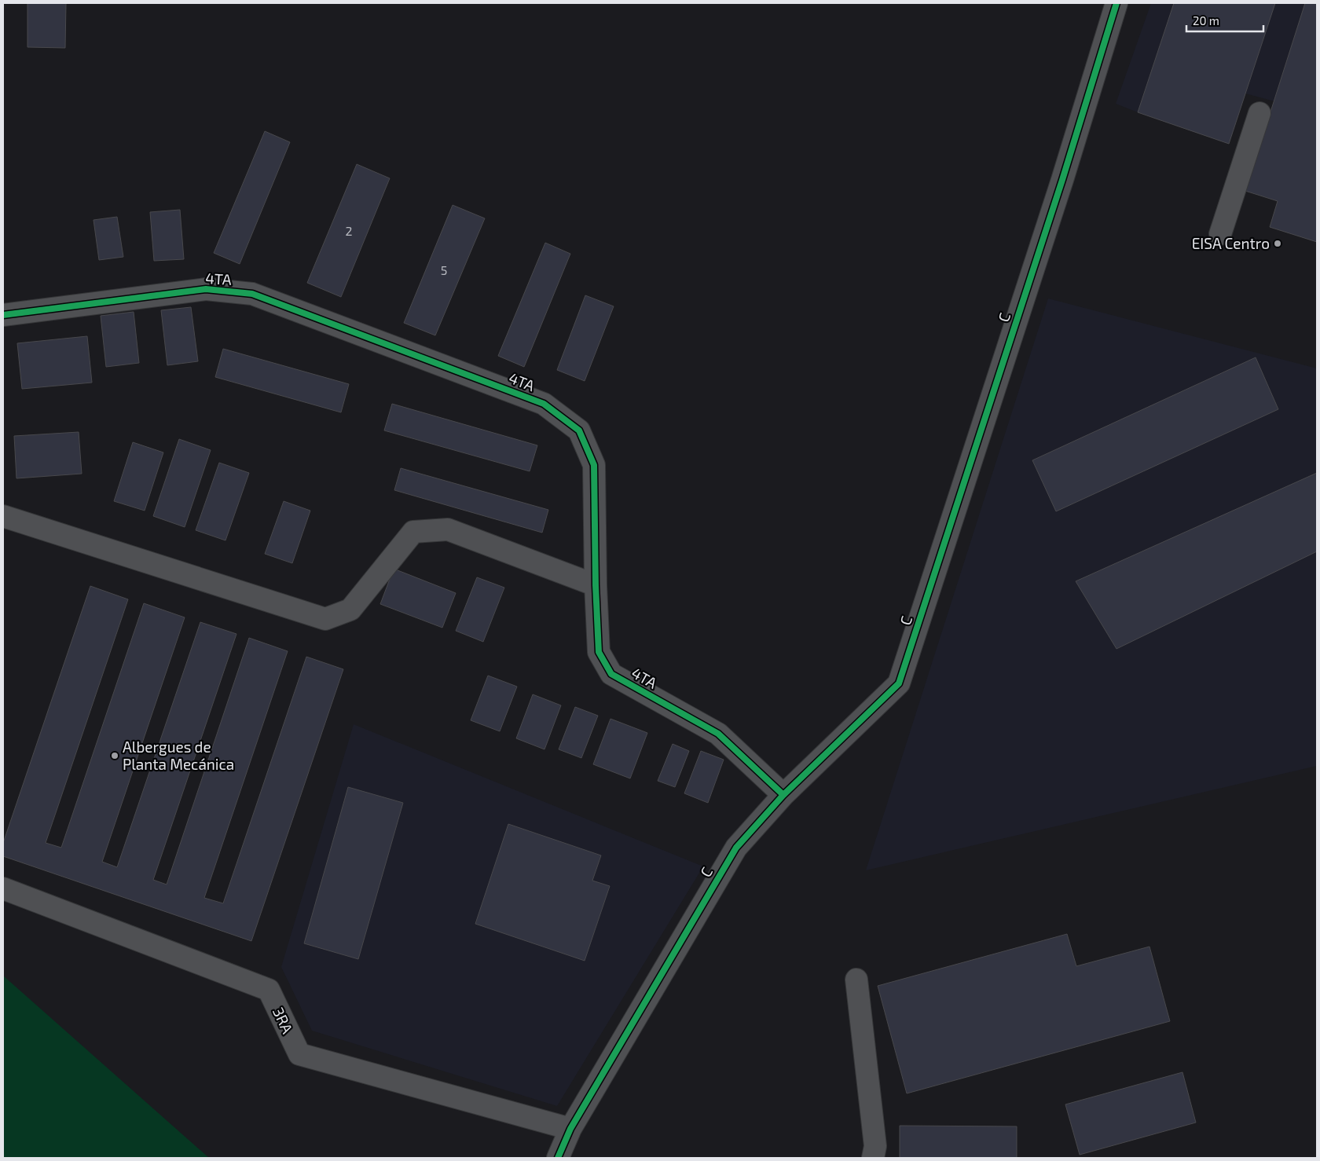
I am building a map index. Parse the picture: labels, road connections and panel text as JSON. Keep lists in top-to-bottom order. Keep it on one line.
{"streets":{"street":["4TA","C","3RA"]},"crossings":[["4TA","C"],["C","3RA"]],"places":["EISA Centro","Albergues de Planta Mecánica"],"house_numbers":["2","5"],"scale_bar":"20 m"}
